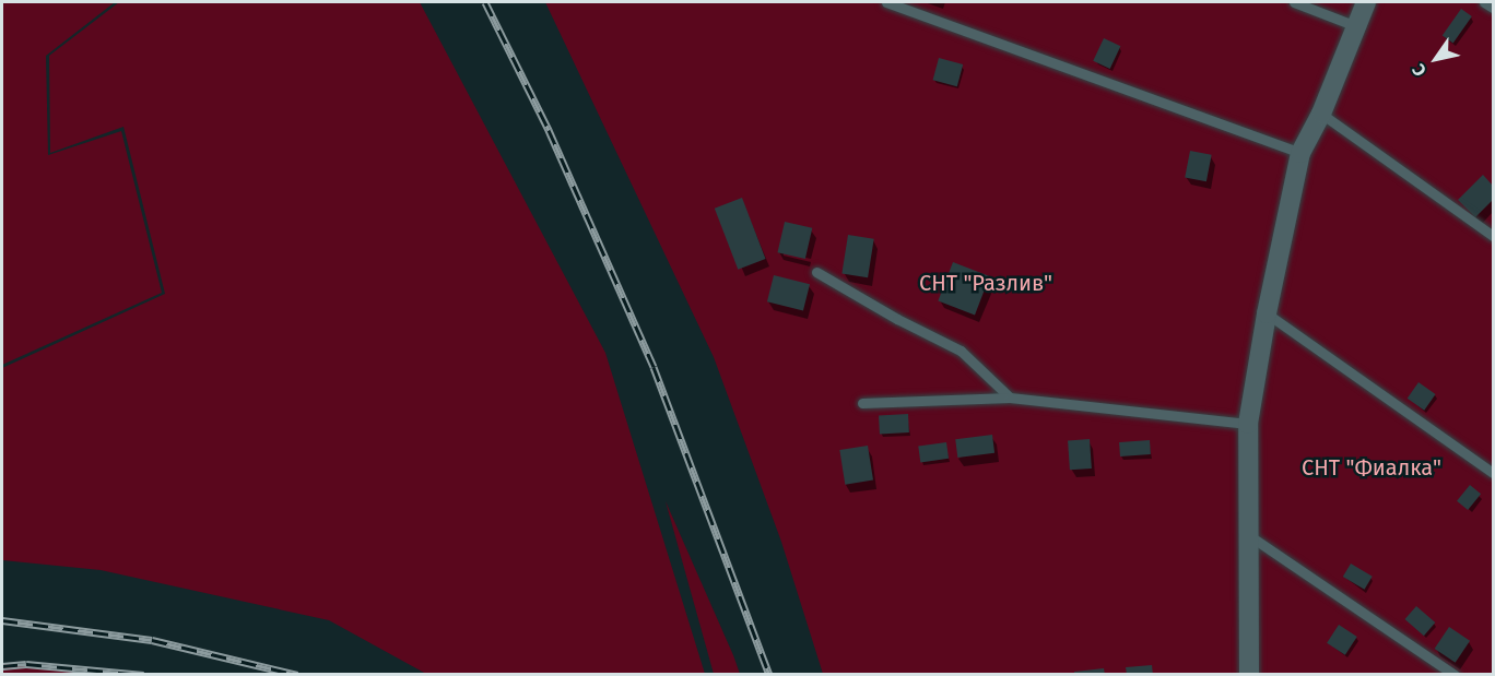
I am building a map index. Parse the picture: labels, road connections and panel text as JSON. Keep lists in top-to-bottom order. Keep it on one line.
{"parks":["СНТ \"Разлив\"","СНТ \"Фиалка\""],"north":"bottom left"}
